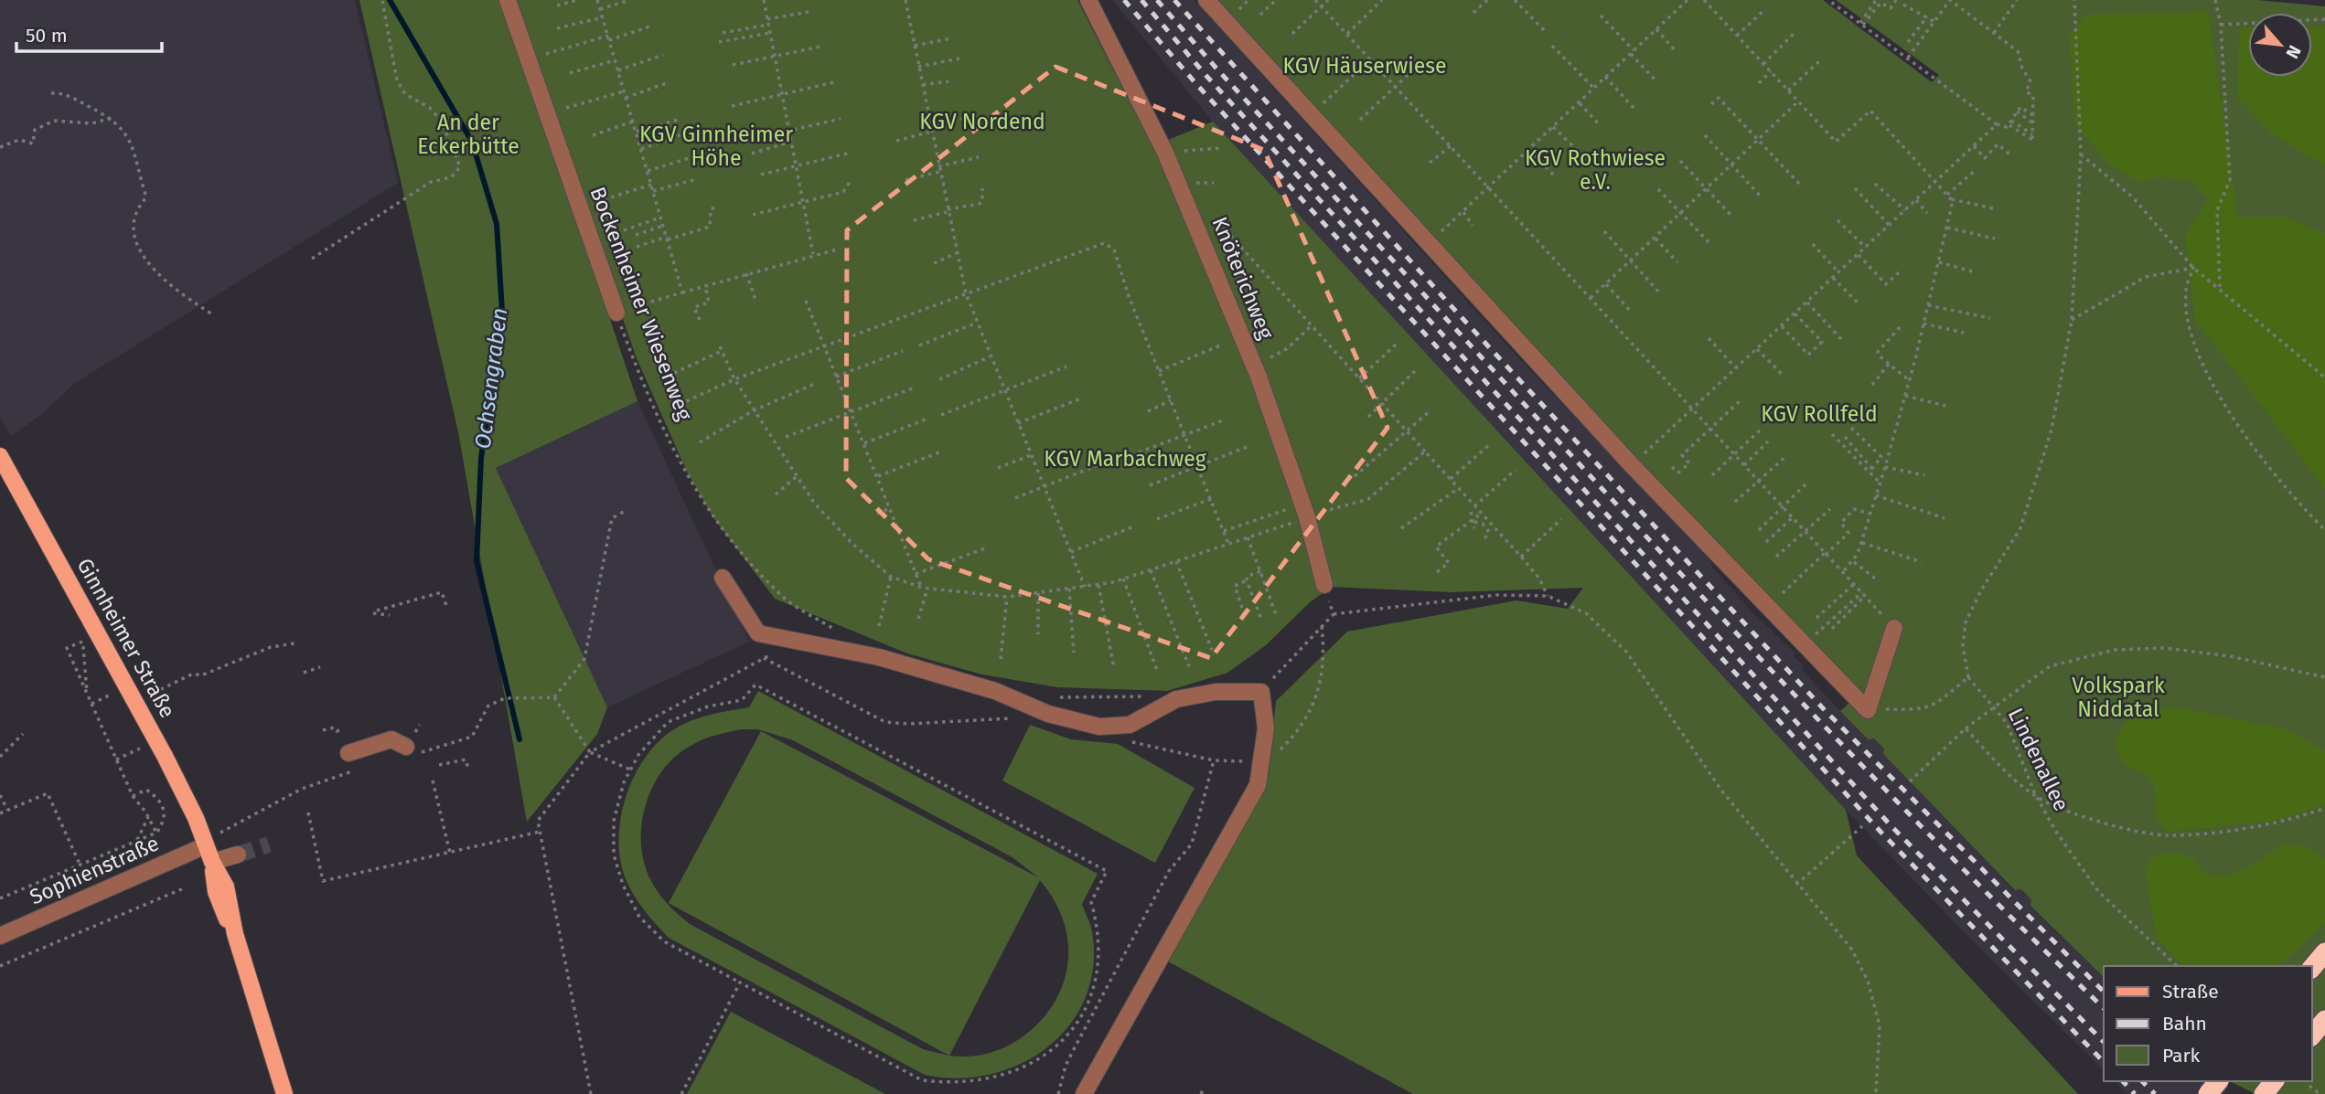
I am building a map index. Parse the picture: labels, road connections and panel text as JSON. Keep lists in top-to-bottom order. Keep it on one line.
{"streets":{"main road":["Ginnheimer Straße"],"street":["Knöterichweg","Bockenheimer Wiesenweg","Sophienstraße"],"path":["Lindenallee"]},"crossings":[["Ginnheimer Straße","Sophienstraße"]],"water":["Ochsengraben"],"parks":["KGV Häuserwiese","KGV Nordend","An der Eckerbütte","KGV Ginnheimer Höhe","KGV Rothwiese e.V.","KGV Rollfeld","KGV Marbachweg","Volkspark Niddatal"],"legend":["Straße","Bahn","Park"],"scale_bar":"50 m","north":"bottom right"}
